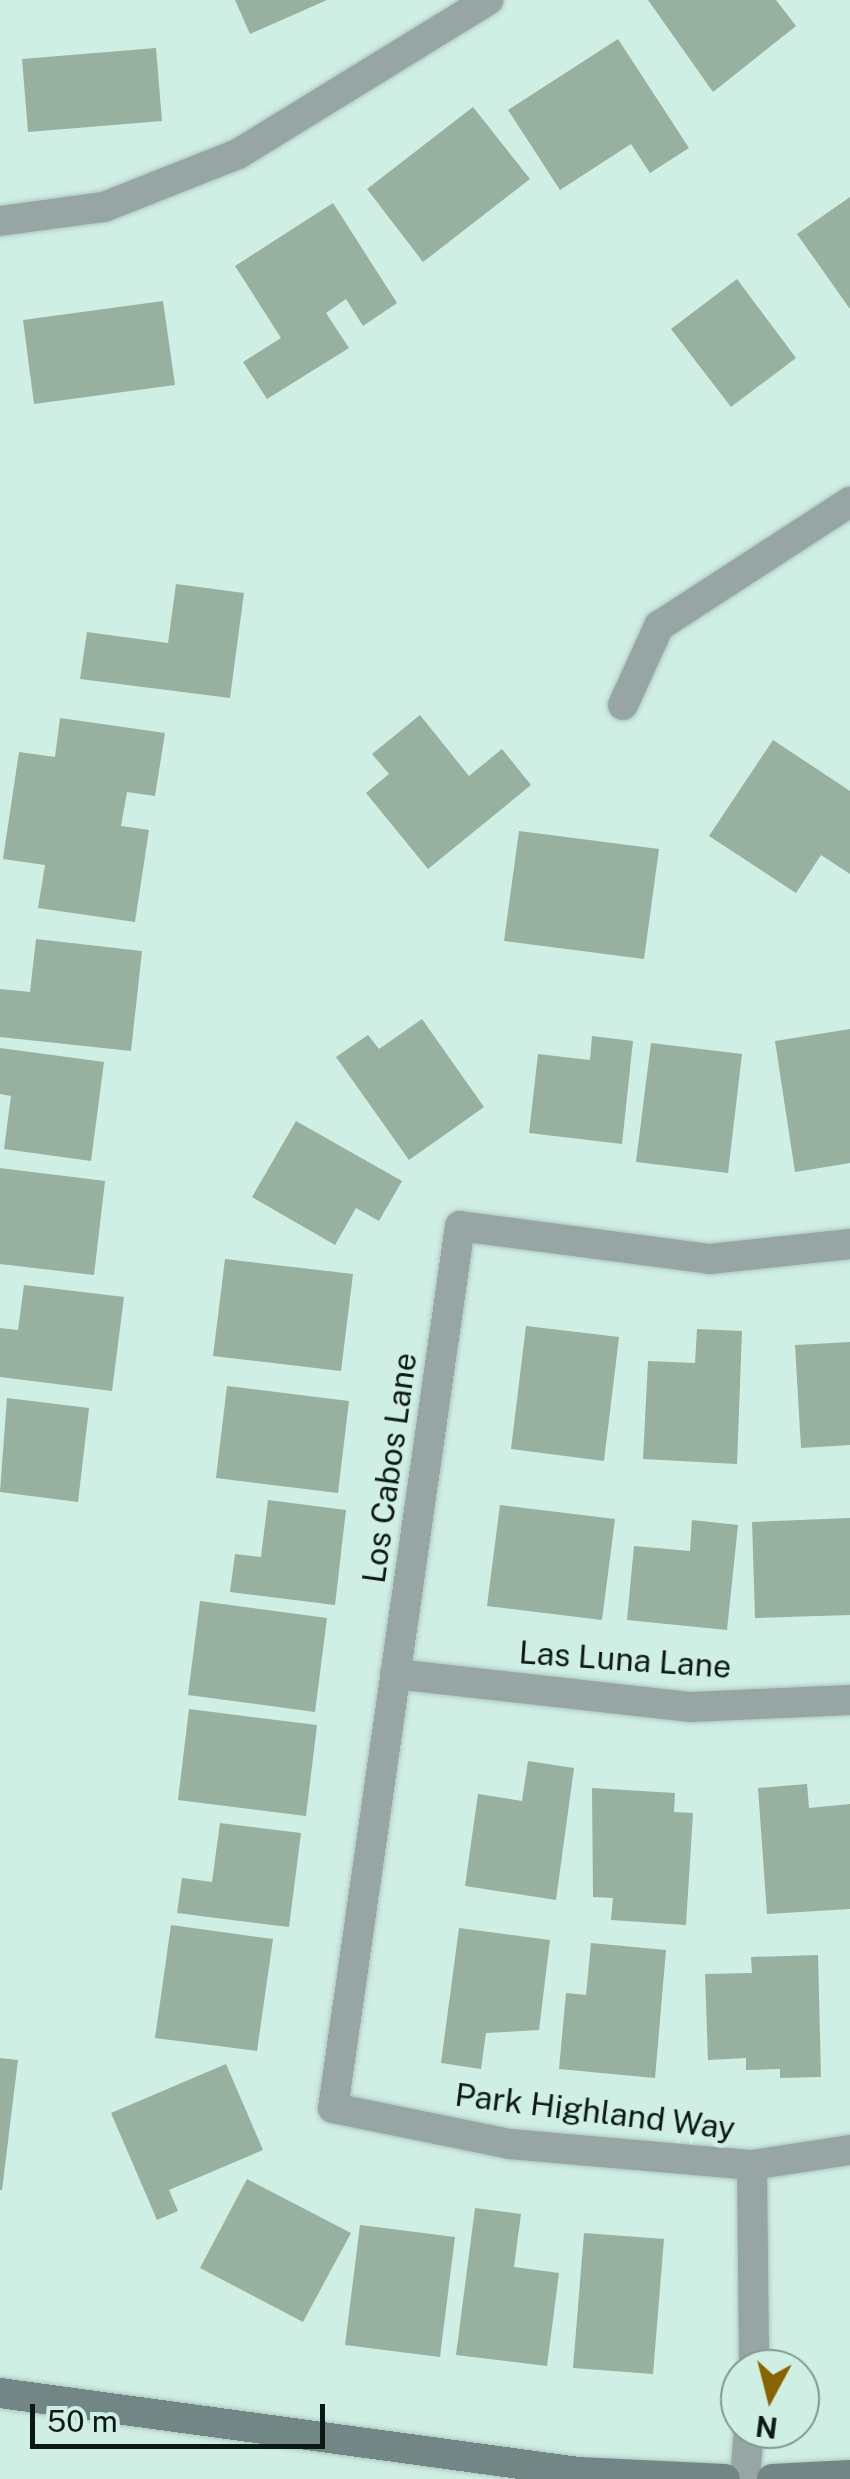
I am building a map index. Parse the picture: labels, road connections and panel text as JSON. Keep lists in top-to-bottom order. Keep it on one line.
{"streets":{"street":["Los Cabos Lane","Las Luna Lane","Park Highland Way"]},"crossings":[["Los Cabos Lane","Las Luna Lane"],["Los Cabos Lane","Park Highland Way"]],"scale_bar":"50 m","north":"bottom"}
